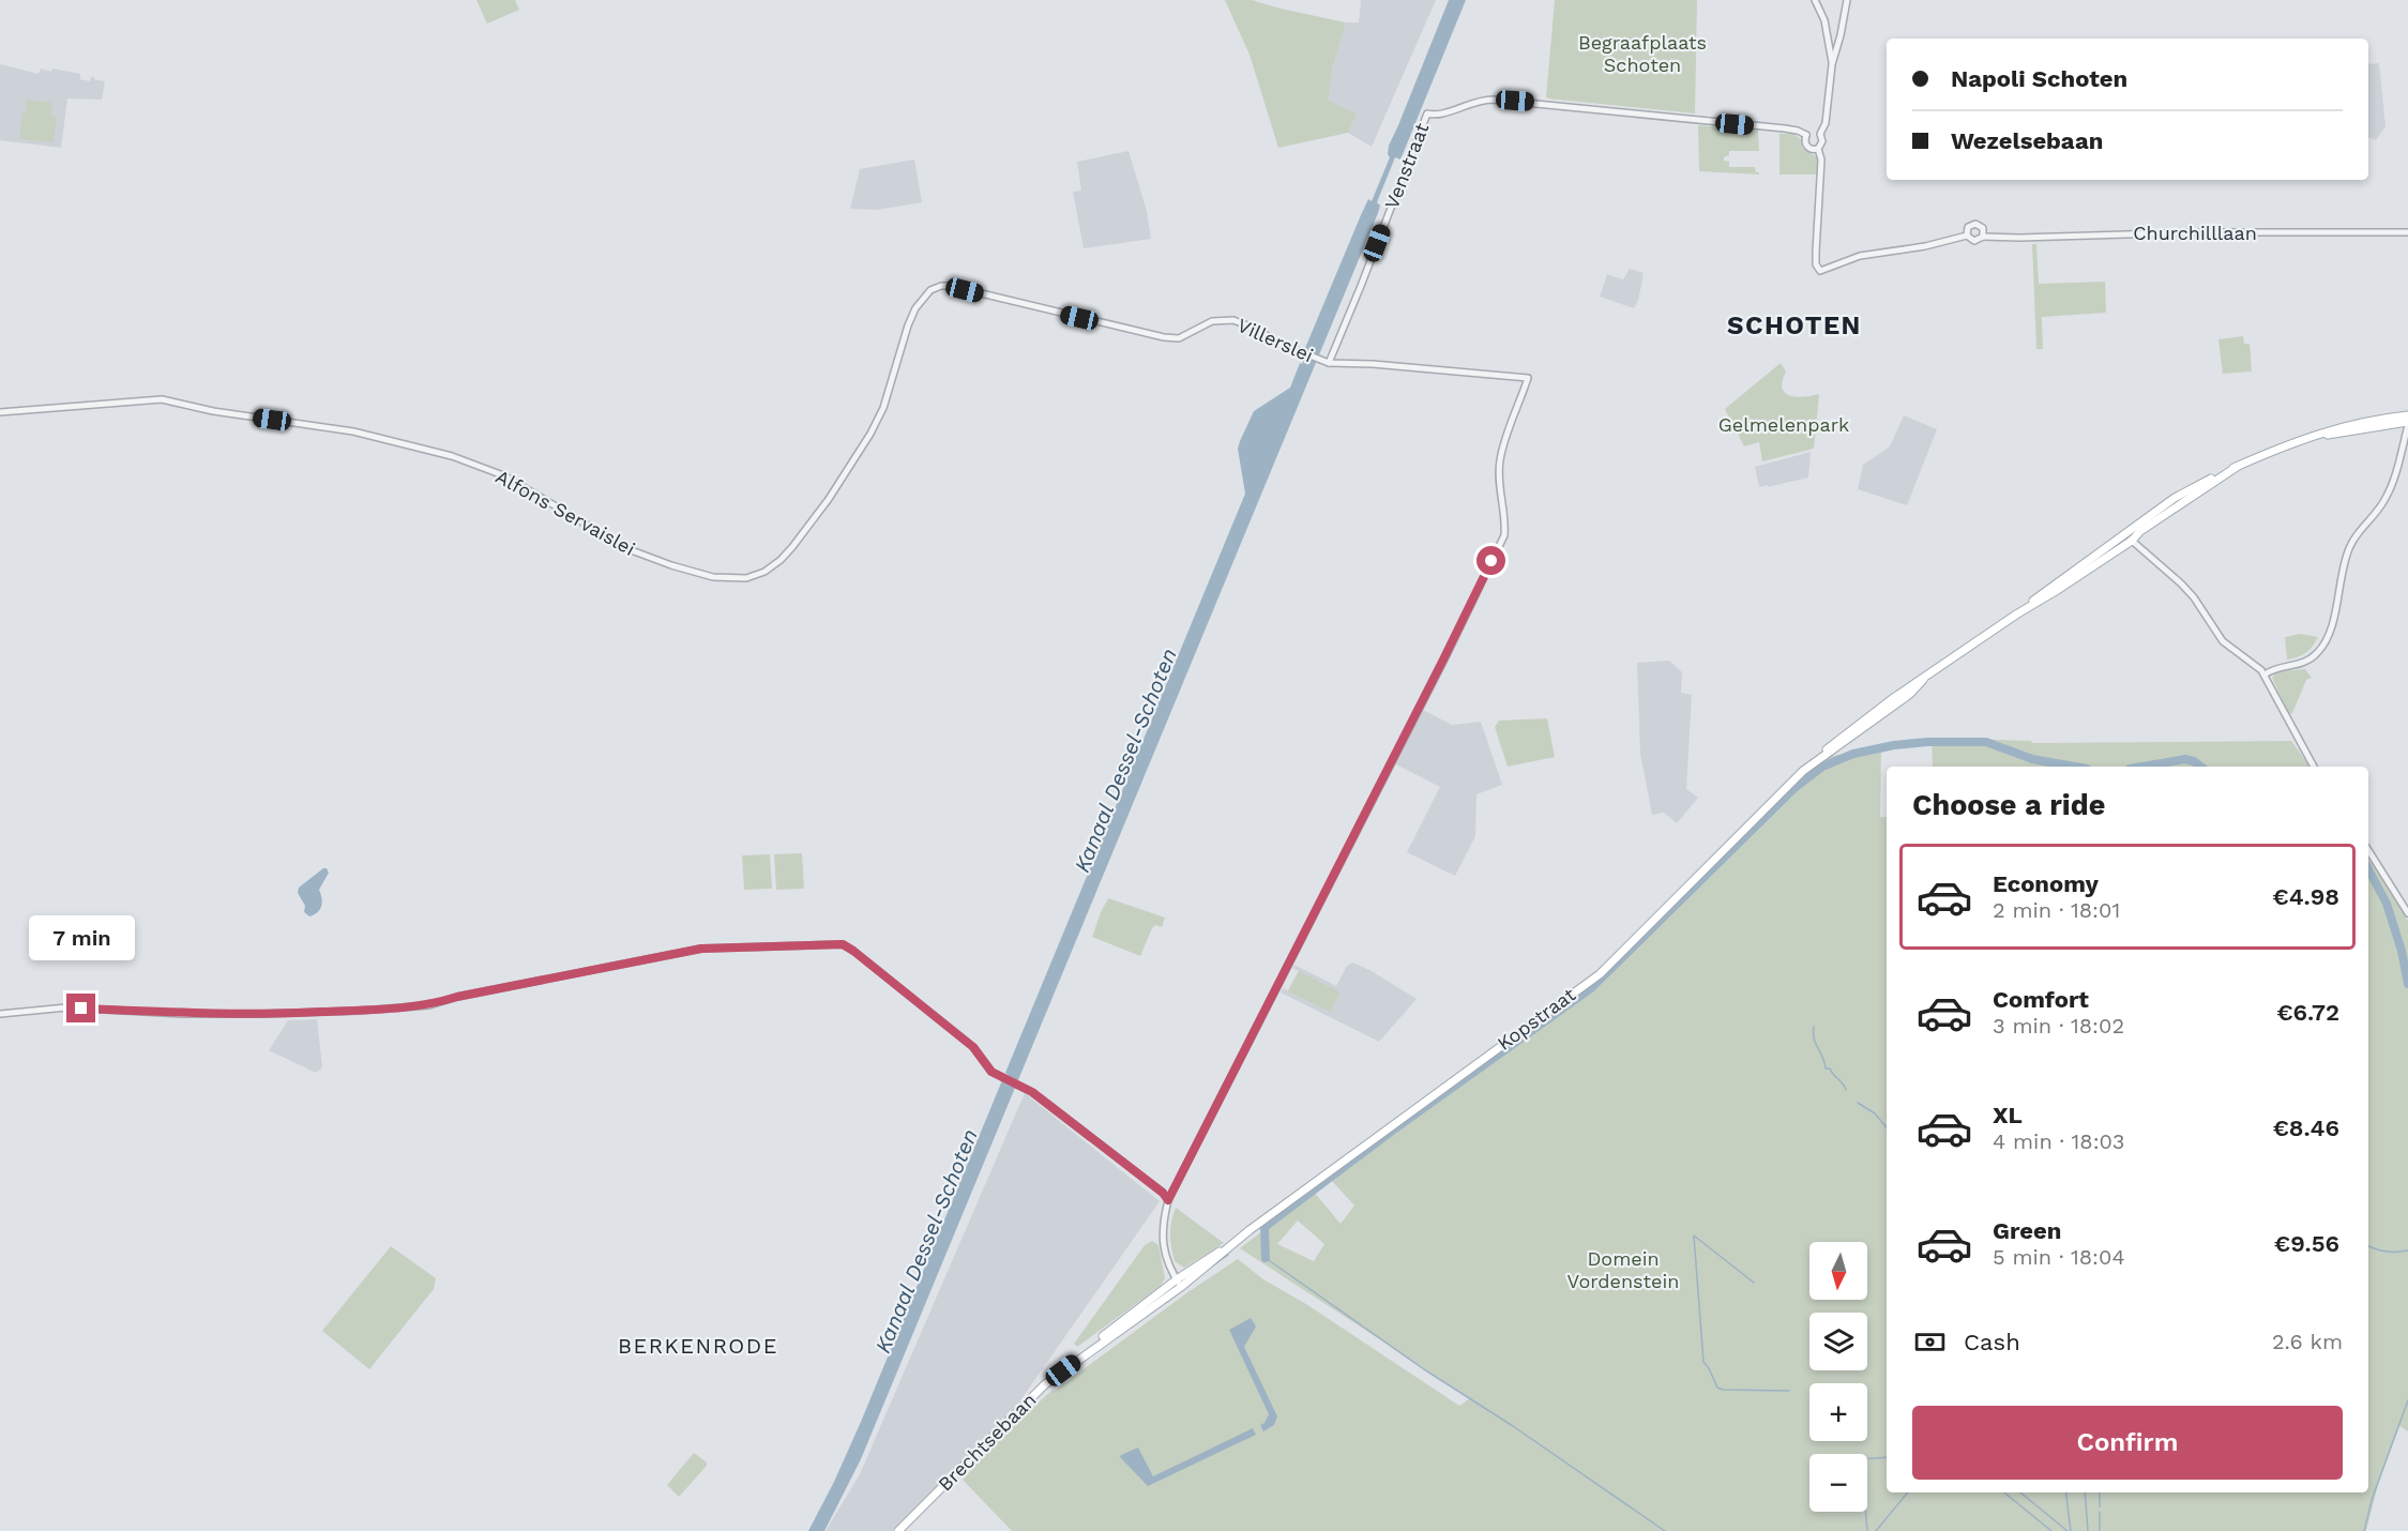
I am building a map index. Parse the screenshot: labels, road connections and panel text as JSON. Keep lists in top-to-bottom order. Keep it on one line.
{"streets":{"main road":["Kopstraat","Brechtsebaan"],"street":["Venstraat","Churchilllaan","Villerslei","Alfons Servaislei"]},"crossings":[["Venstraat","Villerslei"],["Villerslei","Alfons Servaislei"],["Kopstraat","Brechtsebaan"]],"districts":["SCHOTEN","BERKENRODE"],"water":["Kanaal Dessel-Schoten"],"parks":["Begraafplaats Schoten","Gelmelenpark","Domein Vordenstein"],"north":"bottom","page":{"banner":["Napoli Schoten","Wezelsebaan"],"heading":"Choose a ride","list":[{"name":"Economy","note":"2 min · 18:01","value":"€4.98"},{"name":"Comfort","note":"3 min · 18:02","value":"€6.72"},{"name":"XL","note":"4 min · 18:03","value":"€8.46"},{"name":"Green","note":"5 min · 18:04","value":"€9.56"}],"bubble":"7 min","map_buttons":["+","−"],"pay":["Cash","2.6 km"],"buttons":"Confirm"}}
